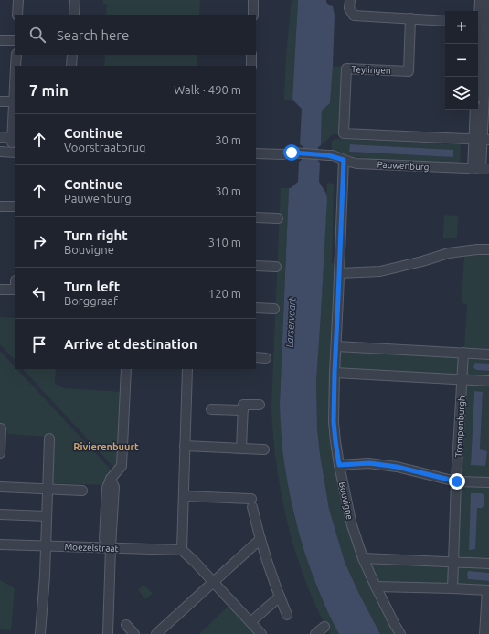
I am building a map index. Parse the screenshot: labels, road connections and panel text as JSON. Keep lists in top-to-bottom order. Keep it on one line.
{"streets":{"street":["Teylingen","Pauwenburg","Trompenburgh","Bouvigne","Moezelstraat"]},"crossings":[["Pauwenburg","Bouvigne"]],"districts":["Rivierenbuurt"],"water":["Larservaart"],"page":{"map_buttons":["+","−"],"search":"Search here","heading":["7 min","Walk · 490 m"],"list":[["Continue","Voorstraatbrug","30 m"],["Continue","Pauwenburg","30 m"],["Turn right","Bouvigne","310 m"],["Turn left","Borggraaf","120 m"],"Arrive at destination"]}}
